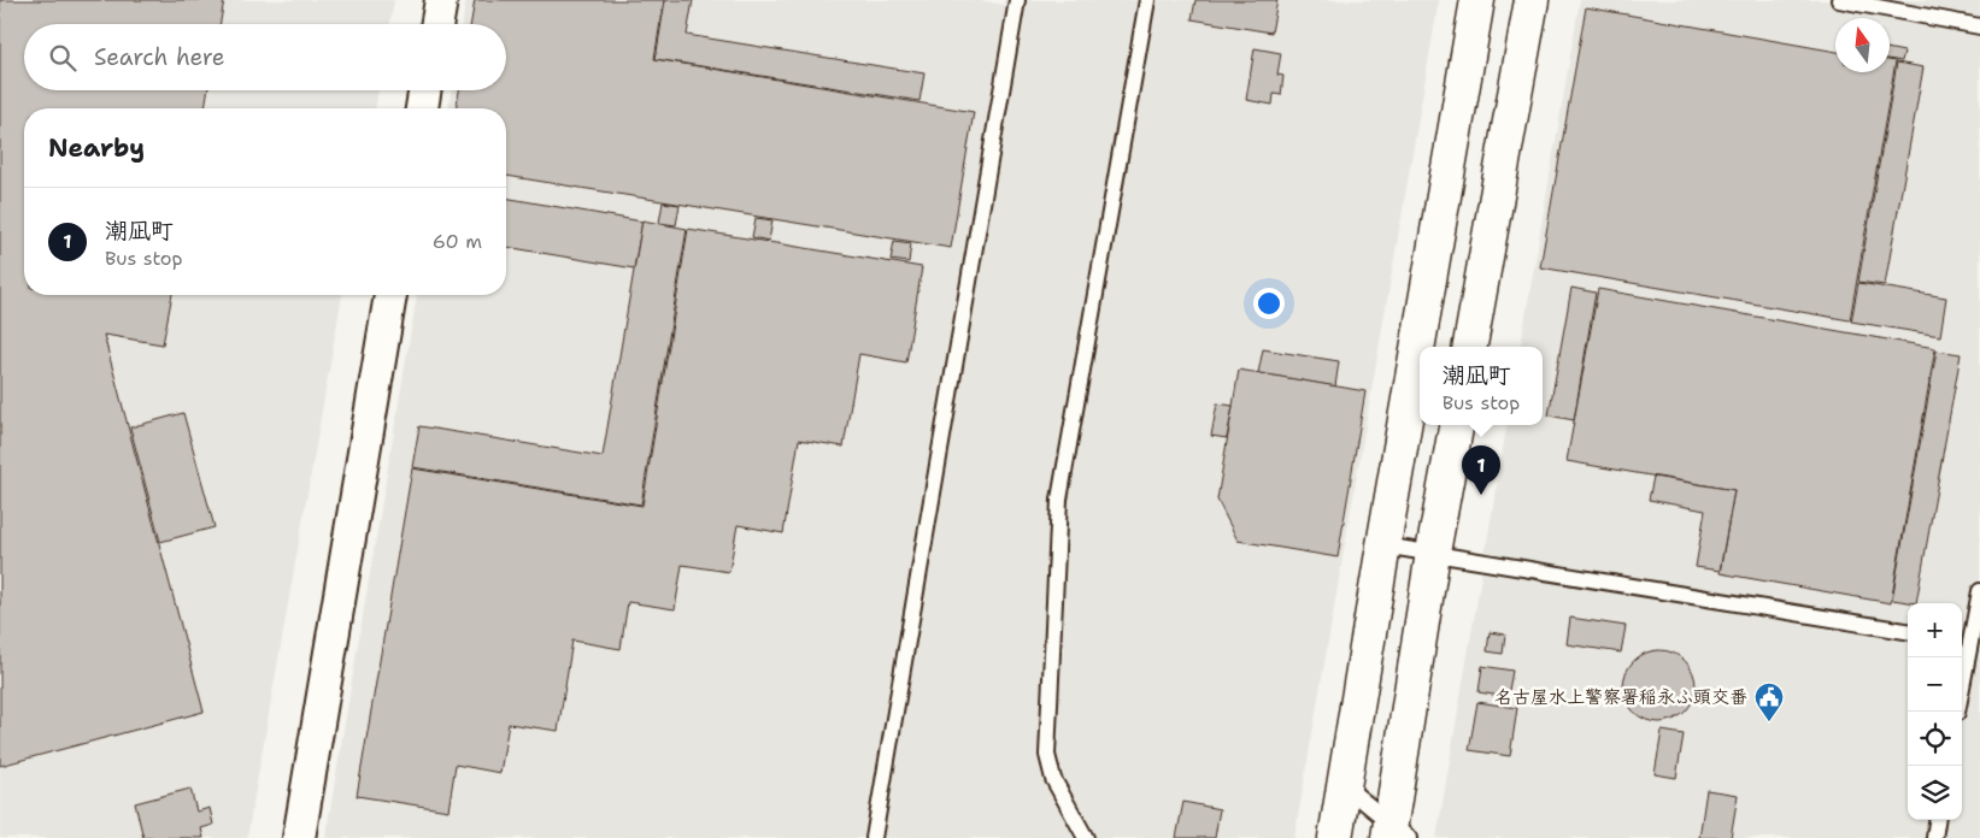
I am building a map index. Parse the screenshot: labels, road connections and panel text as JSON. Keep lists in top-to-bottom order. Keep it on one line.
{"places":{"public building":["名古屋水上警察署稲永ふ頭交番"]},"north":"top","page":{"search":"Search here","heading":"Nearby","list":[{"mark":"1","name":"潮凪町","note":"Bus stop","value":"60 m"}],"popup":["潮凪町","Bus stop"],"pins":"1","map_buttons":["+","−"]}}
